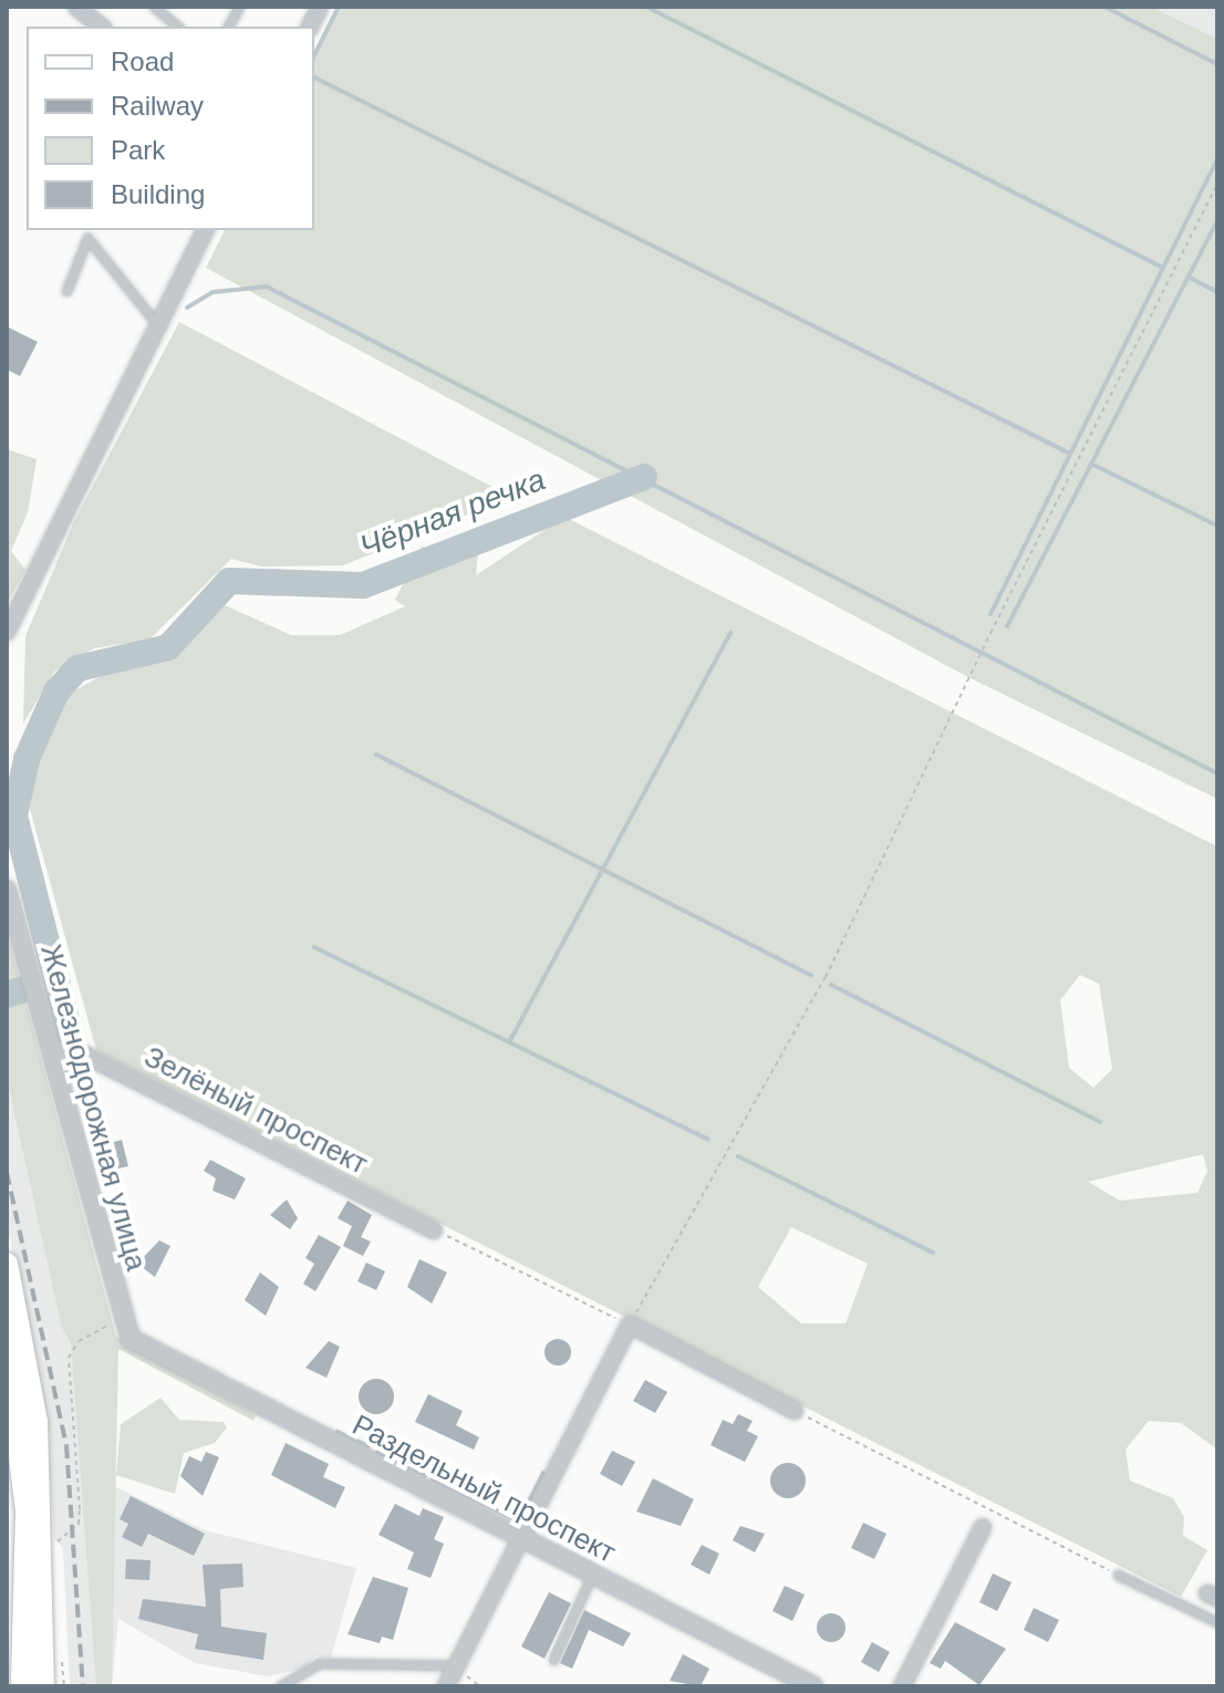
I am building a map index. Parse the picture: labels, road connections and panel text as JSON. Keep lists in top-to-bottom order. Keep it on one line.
{"streets":{"street":["Железнодорожная улица","Зелёный проспект","Раздельный проспект"]},"crossings":[["Железнодорожная улица","Зелёный проспект"],["Железнодорожная улица","Раздельный проспект"]],"water":["Чёрная речка"],"legend":["Road","Railway","Park","Building"]}
